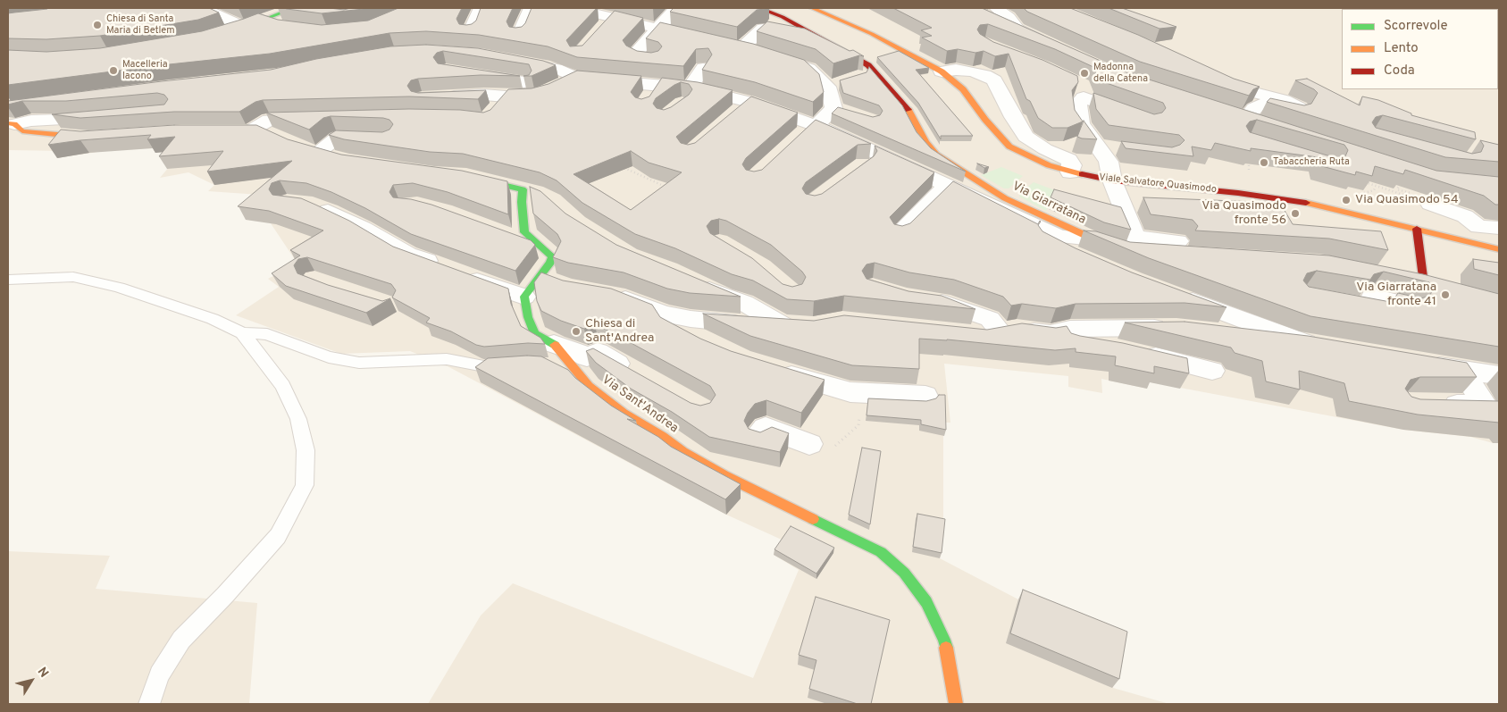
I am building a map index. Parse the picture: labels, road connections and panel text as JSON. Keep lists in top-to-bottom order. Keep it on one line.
{"streets":{"street":["Viale Salvatore Quasimodo","Via Giarratana","Via Sant'Andrea"]},"places":["Chiesa di Santa Maria di Betlem","Macelleria Iacono","Madonna della Catena","Tabaccheria Ruta","Via Quasimodo 54","Via Quasimodo fronte 56","Via Giarratana fronte 41","Chiesa di Sant'Andrea"],"legend":["Scorrevole","Lento","Coda"],"north":"top right"}
